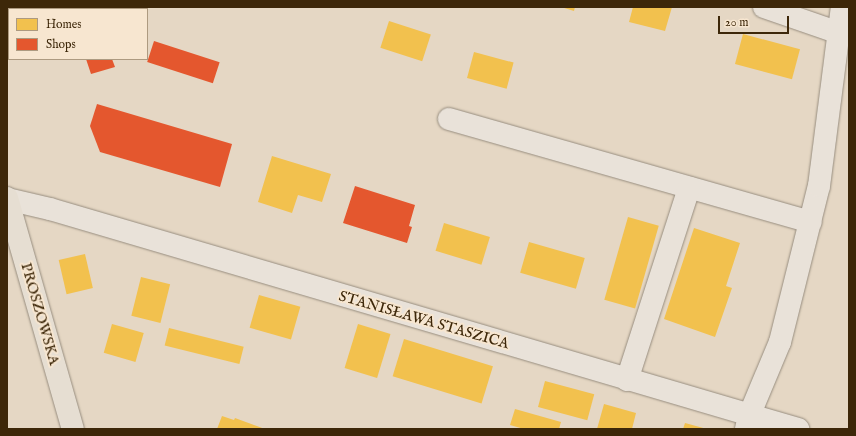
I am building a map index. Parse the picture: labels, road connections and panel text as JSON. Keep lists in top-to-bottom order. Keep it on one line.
{"streets":{"main road":["PROSZOWSKA"],"street":["STANISŁAWA STASZICA"]},"crossings":[["PROSZOWSKA","STANISŁAWA STASZICA"]],"legend":["Homes","Shops"],"scale_bar":"20 m"}
